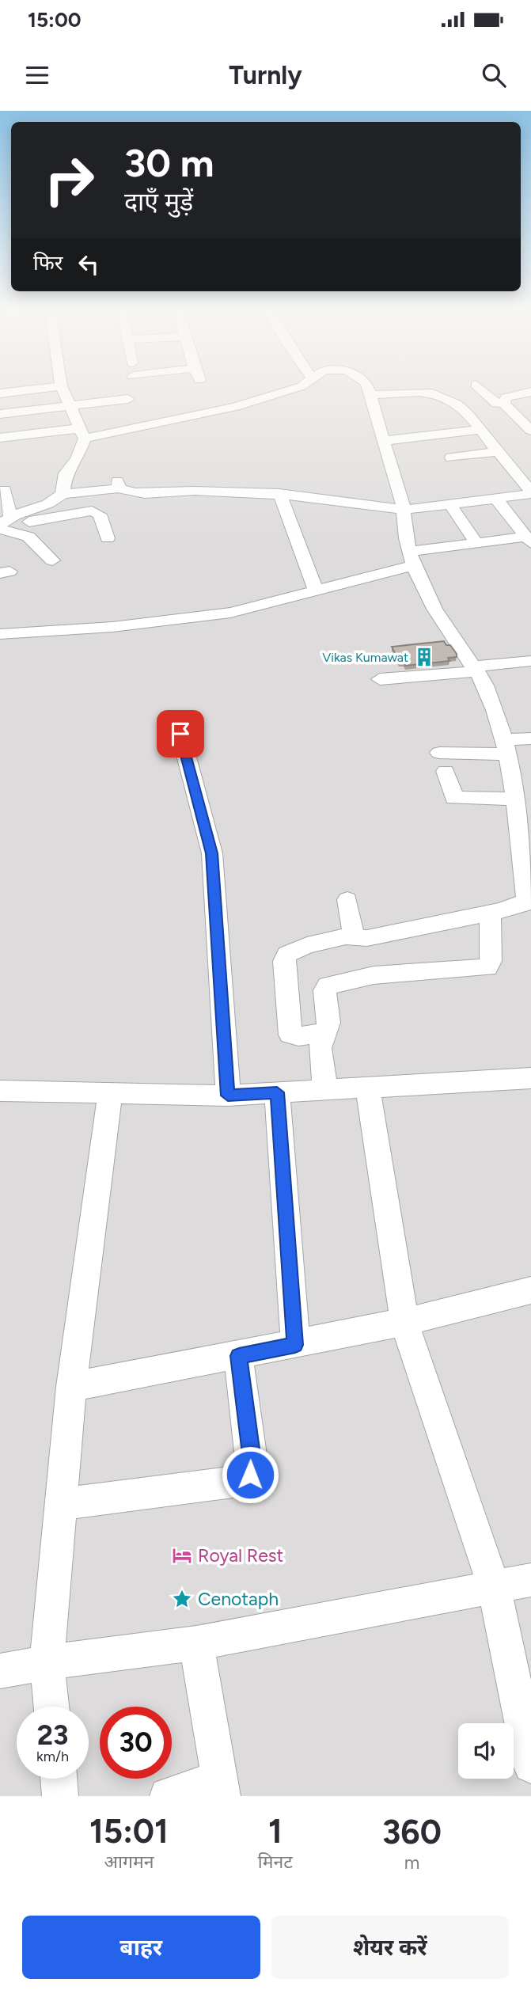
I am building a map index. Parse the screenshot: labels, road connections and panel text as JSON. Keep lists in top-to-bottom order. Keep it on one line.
{"places":{"building":["Vikas Kumawat"],"hotel":["Royal Rest"],"place":["Cenotaph"]},"page":{"status":"15:00","header":"Turnly","turn":["30 m","दाएँ मुड़ें"],"then":"फिर","speed":"23 km/h","limit":"30","eta":["15:01","आगमन","1","मिनट","360","m"],"buttons":["बाहर","शेयर करें"]}}
